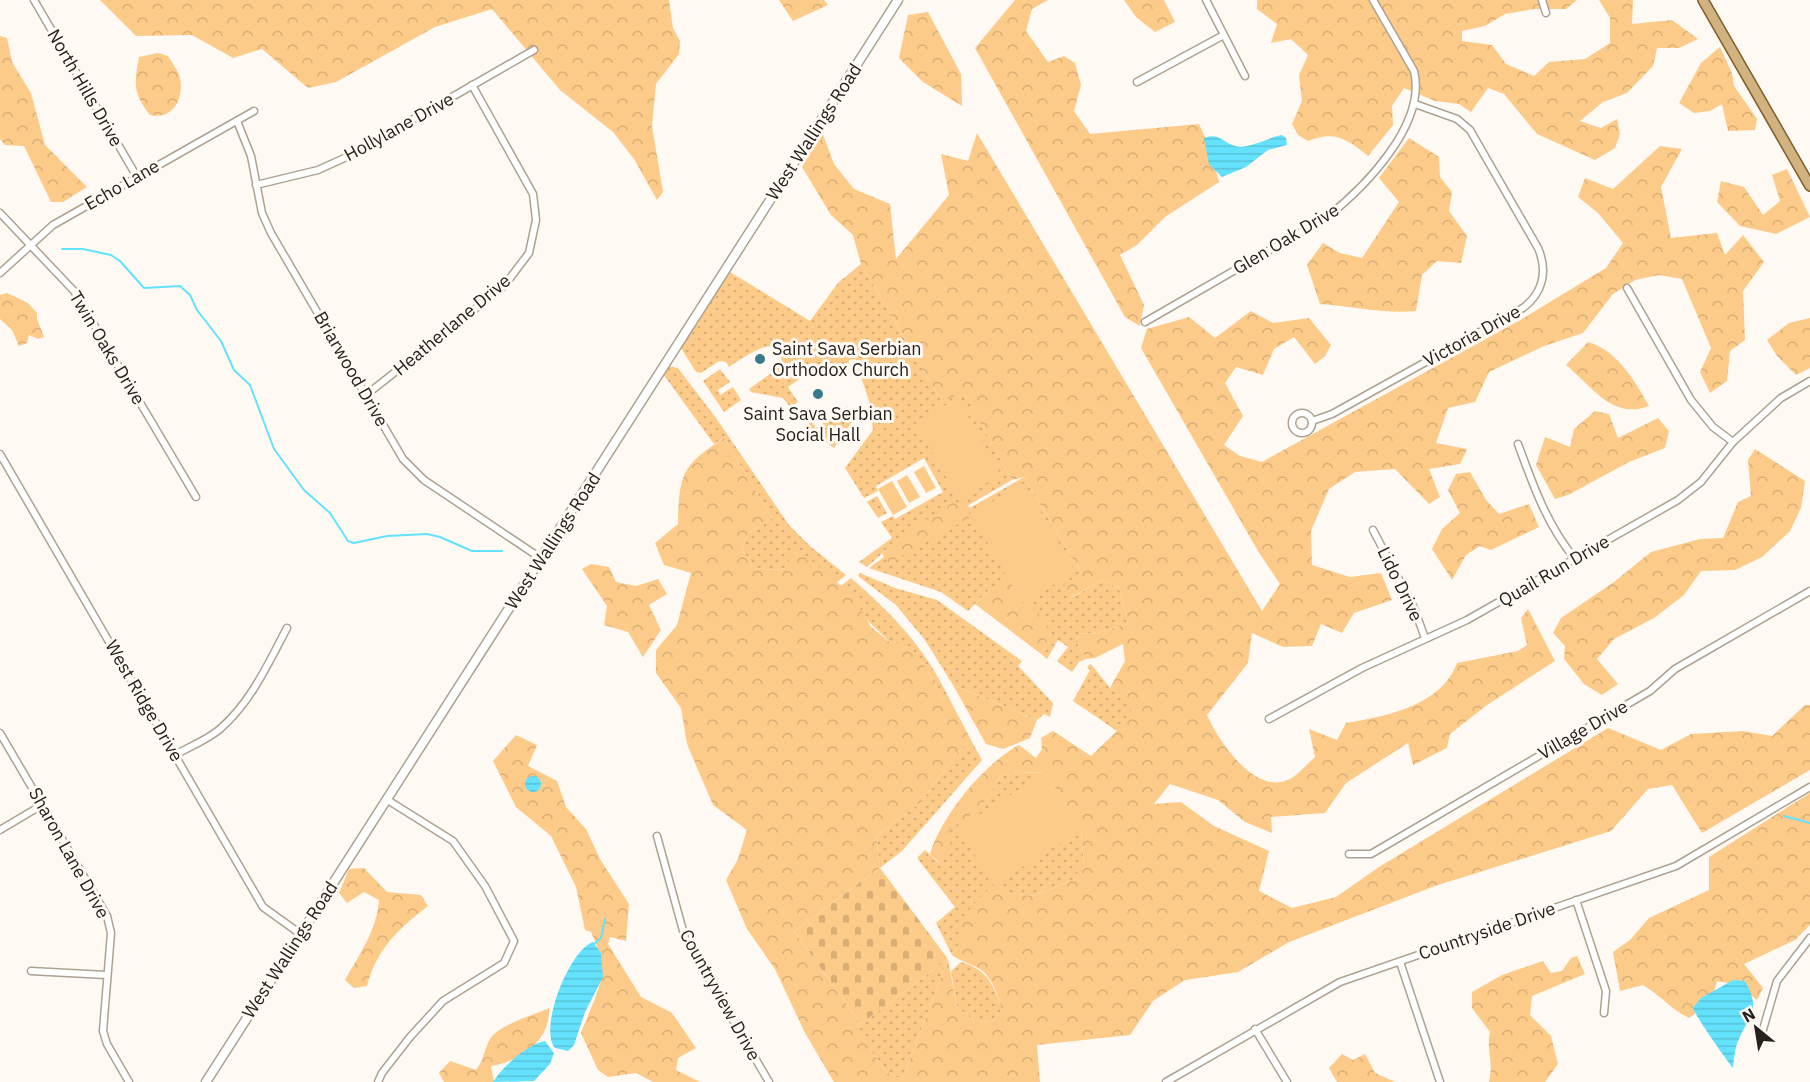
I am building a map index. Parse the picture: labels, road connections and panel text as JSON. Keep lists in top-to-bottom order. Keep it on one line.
{"streets":{"street":["North Hills Drive","Hollylane Drive","West Wallings Road","Echo Lane","Glen Oak Drive","Heatherlane Drive","Victoria Drive","Twin Oaks Drive","Briarwood Drive","Quail Run Drive","Lido Drive","West Ridge Drive","Village Drive","Sharon Lane Drive","Countryside Drive","Countryview Drive"]},"crossings":[["North Hills Drive","Echo Lane"],["Hollylane Drive","Heatherlane Drive"],["Hollylane Drive","Briarwood Drive"],["West Wallings Road","Briarwood Drive"],["West Wallings Road","West Ridge Drive"],["Echo Lane","Twin Oaks Drive"],["Echo Lane","Briarwood Drive"],["Glen Oak Drive","Victoria Drive"],["Heatherlane Drive","Briarwood Drive"],["Quail Run Drive","Lido Drive"]],"places":["Saint Sava Serbian Orthodox Church","Saint Sava Serbian Social Hall"],"north":"top left"}
